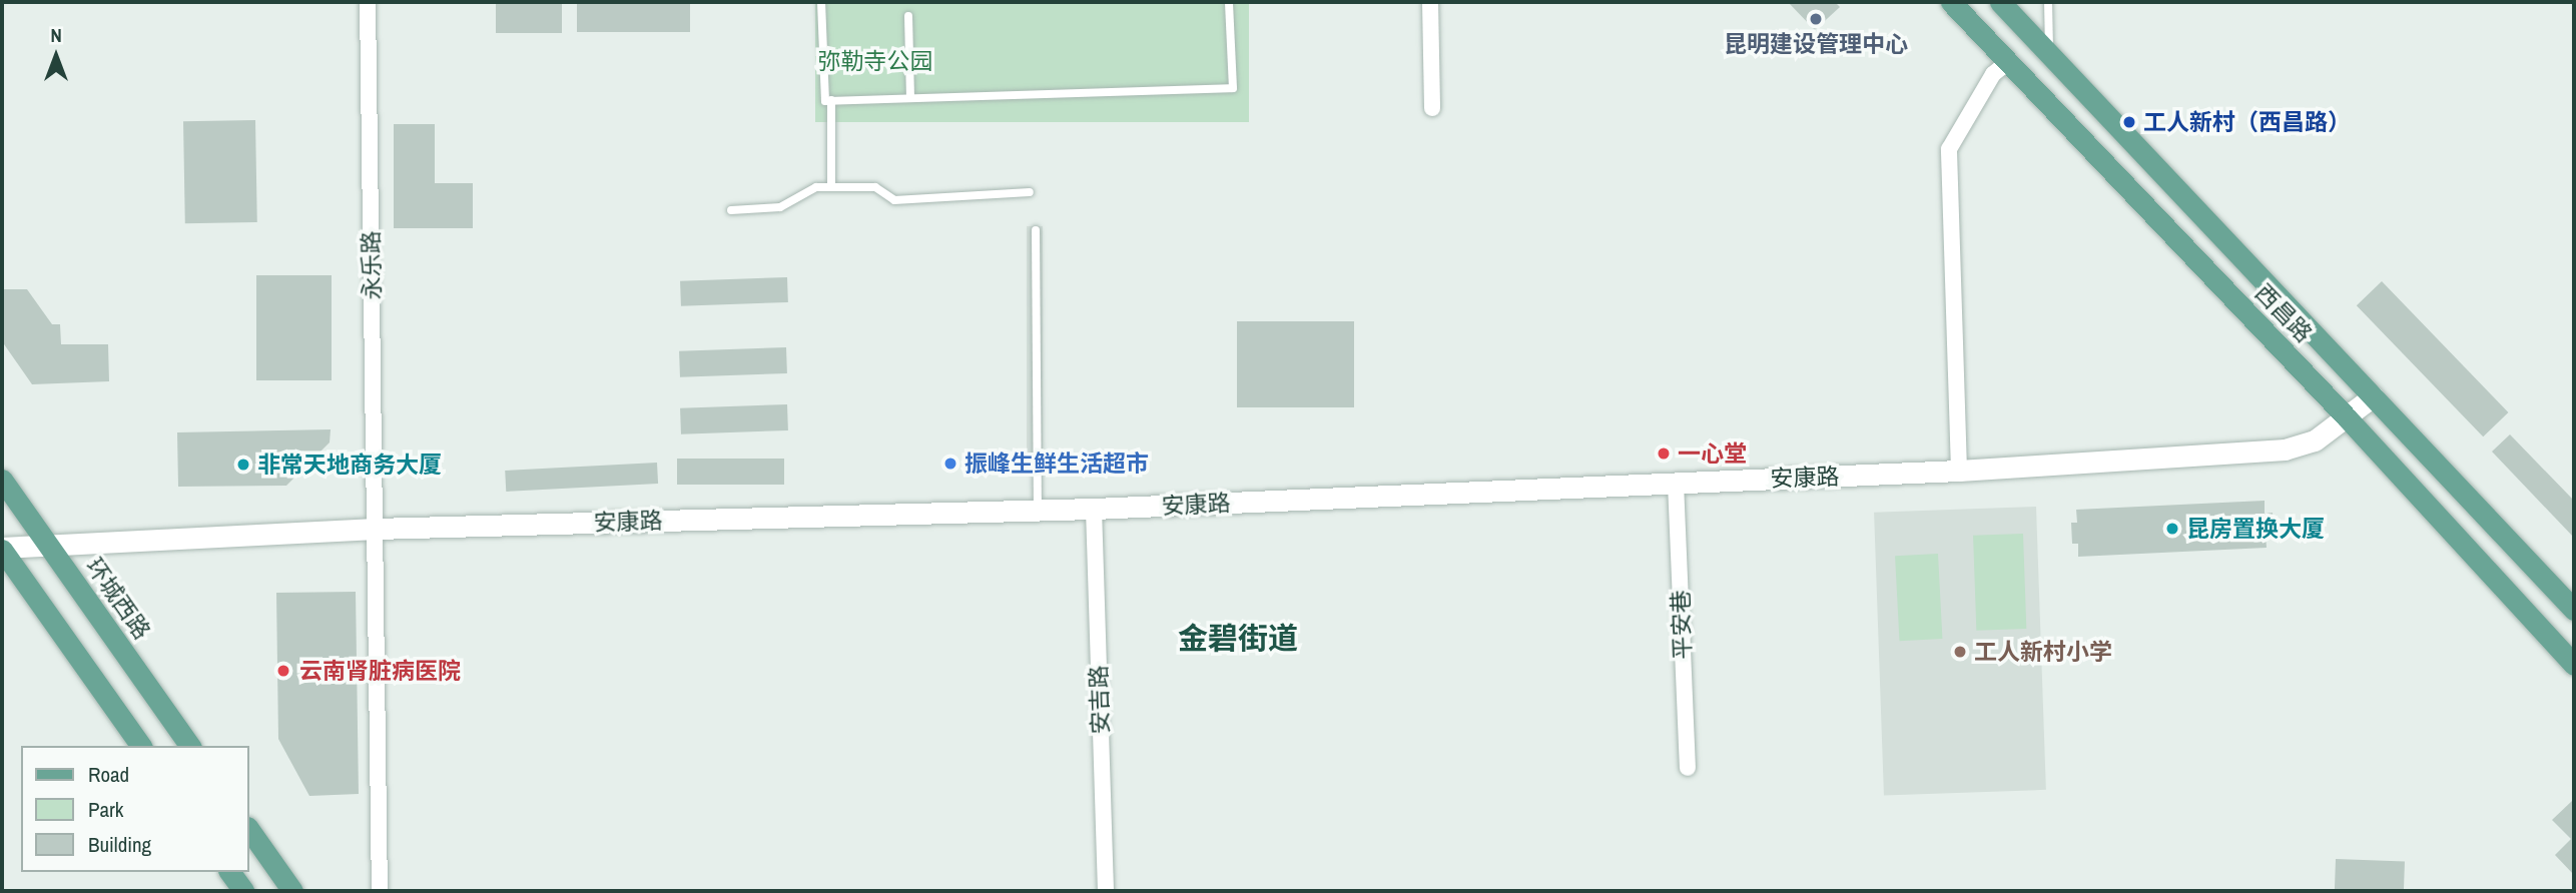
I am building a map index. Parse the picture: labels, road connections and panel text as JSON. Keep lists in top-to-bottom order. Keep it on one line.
{"streets":{"main road":["西昌路","环城西路"],"street":["永乐路","安康路","平安巷","安吉路"]},"crossings":[["永乐路","安康路"],["西昌路","安康路"],["安康路","环城西路"],["安康路","平安巷"],["安康路","安吉路"]],"districts":["金碧街道"],"parks":["弥勒寺公园"],"places":["昆明建设管理中心","工人新村（西昌路）","一心堂","振峰生鲜生活超市","非常天地商务大厦","昆房置换大厦","工人新村小学","云南肾脏病医院"],"legend":["Road","Park","Building"],"north":"top"}
